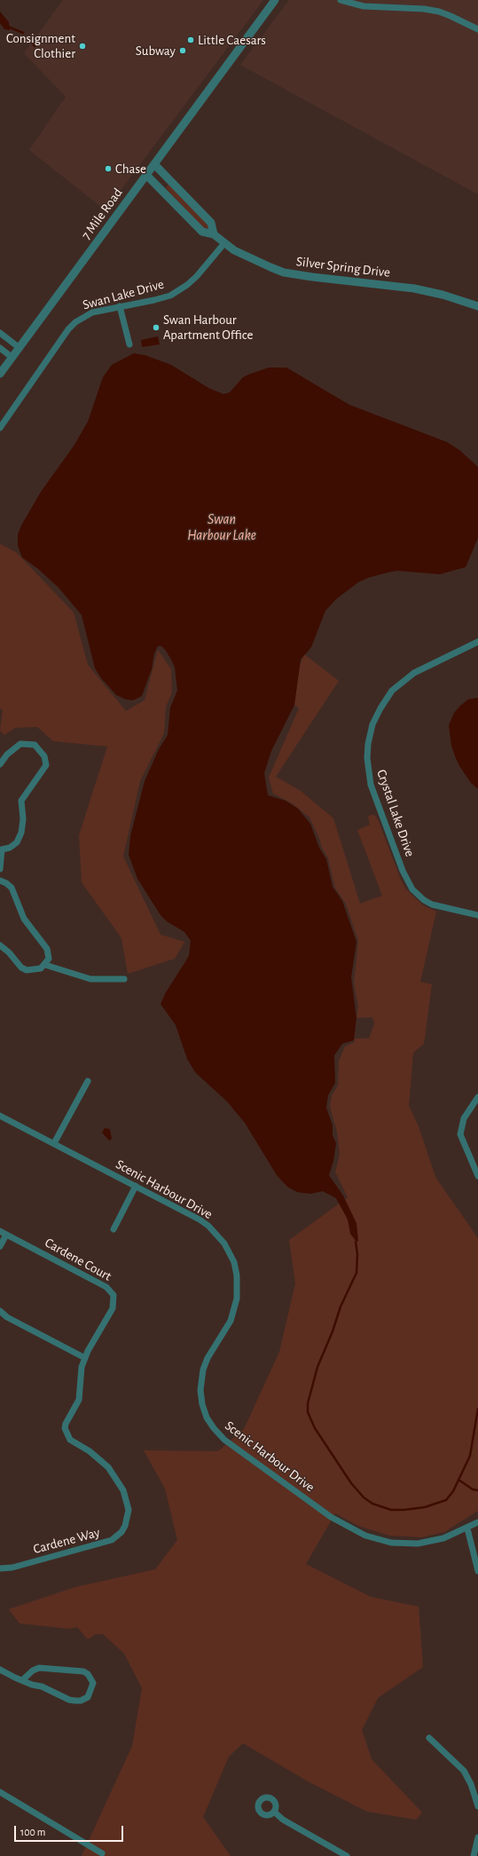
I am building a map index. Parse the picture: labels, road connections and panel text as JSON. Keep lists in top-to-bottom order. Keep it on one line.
{"streets":{"street":["7 Mile Road","Silver Spring Drive","Swan Lake Drive","Crystal Lake Drive","Scenic Harbour Drive","Cardene Court","Cardene Way"]},"crossings":[["7 Mile Road","Silver Spring Drive"],["Silver Spring Drive","Swan Lake Drive"],["Cardene Court","Cardene Way"]],"water":["Swan Harbour Lake"],"places":["Little Caesars","Consignment Clothier","Subway","Chase","Swan Harbour Apartment Office"],"scale_bar":"100 m"}
